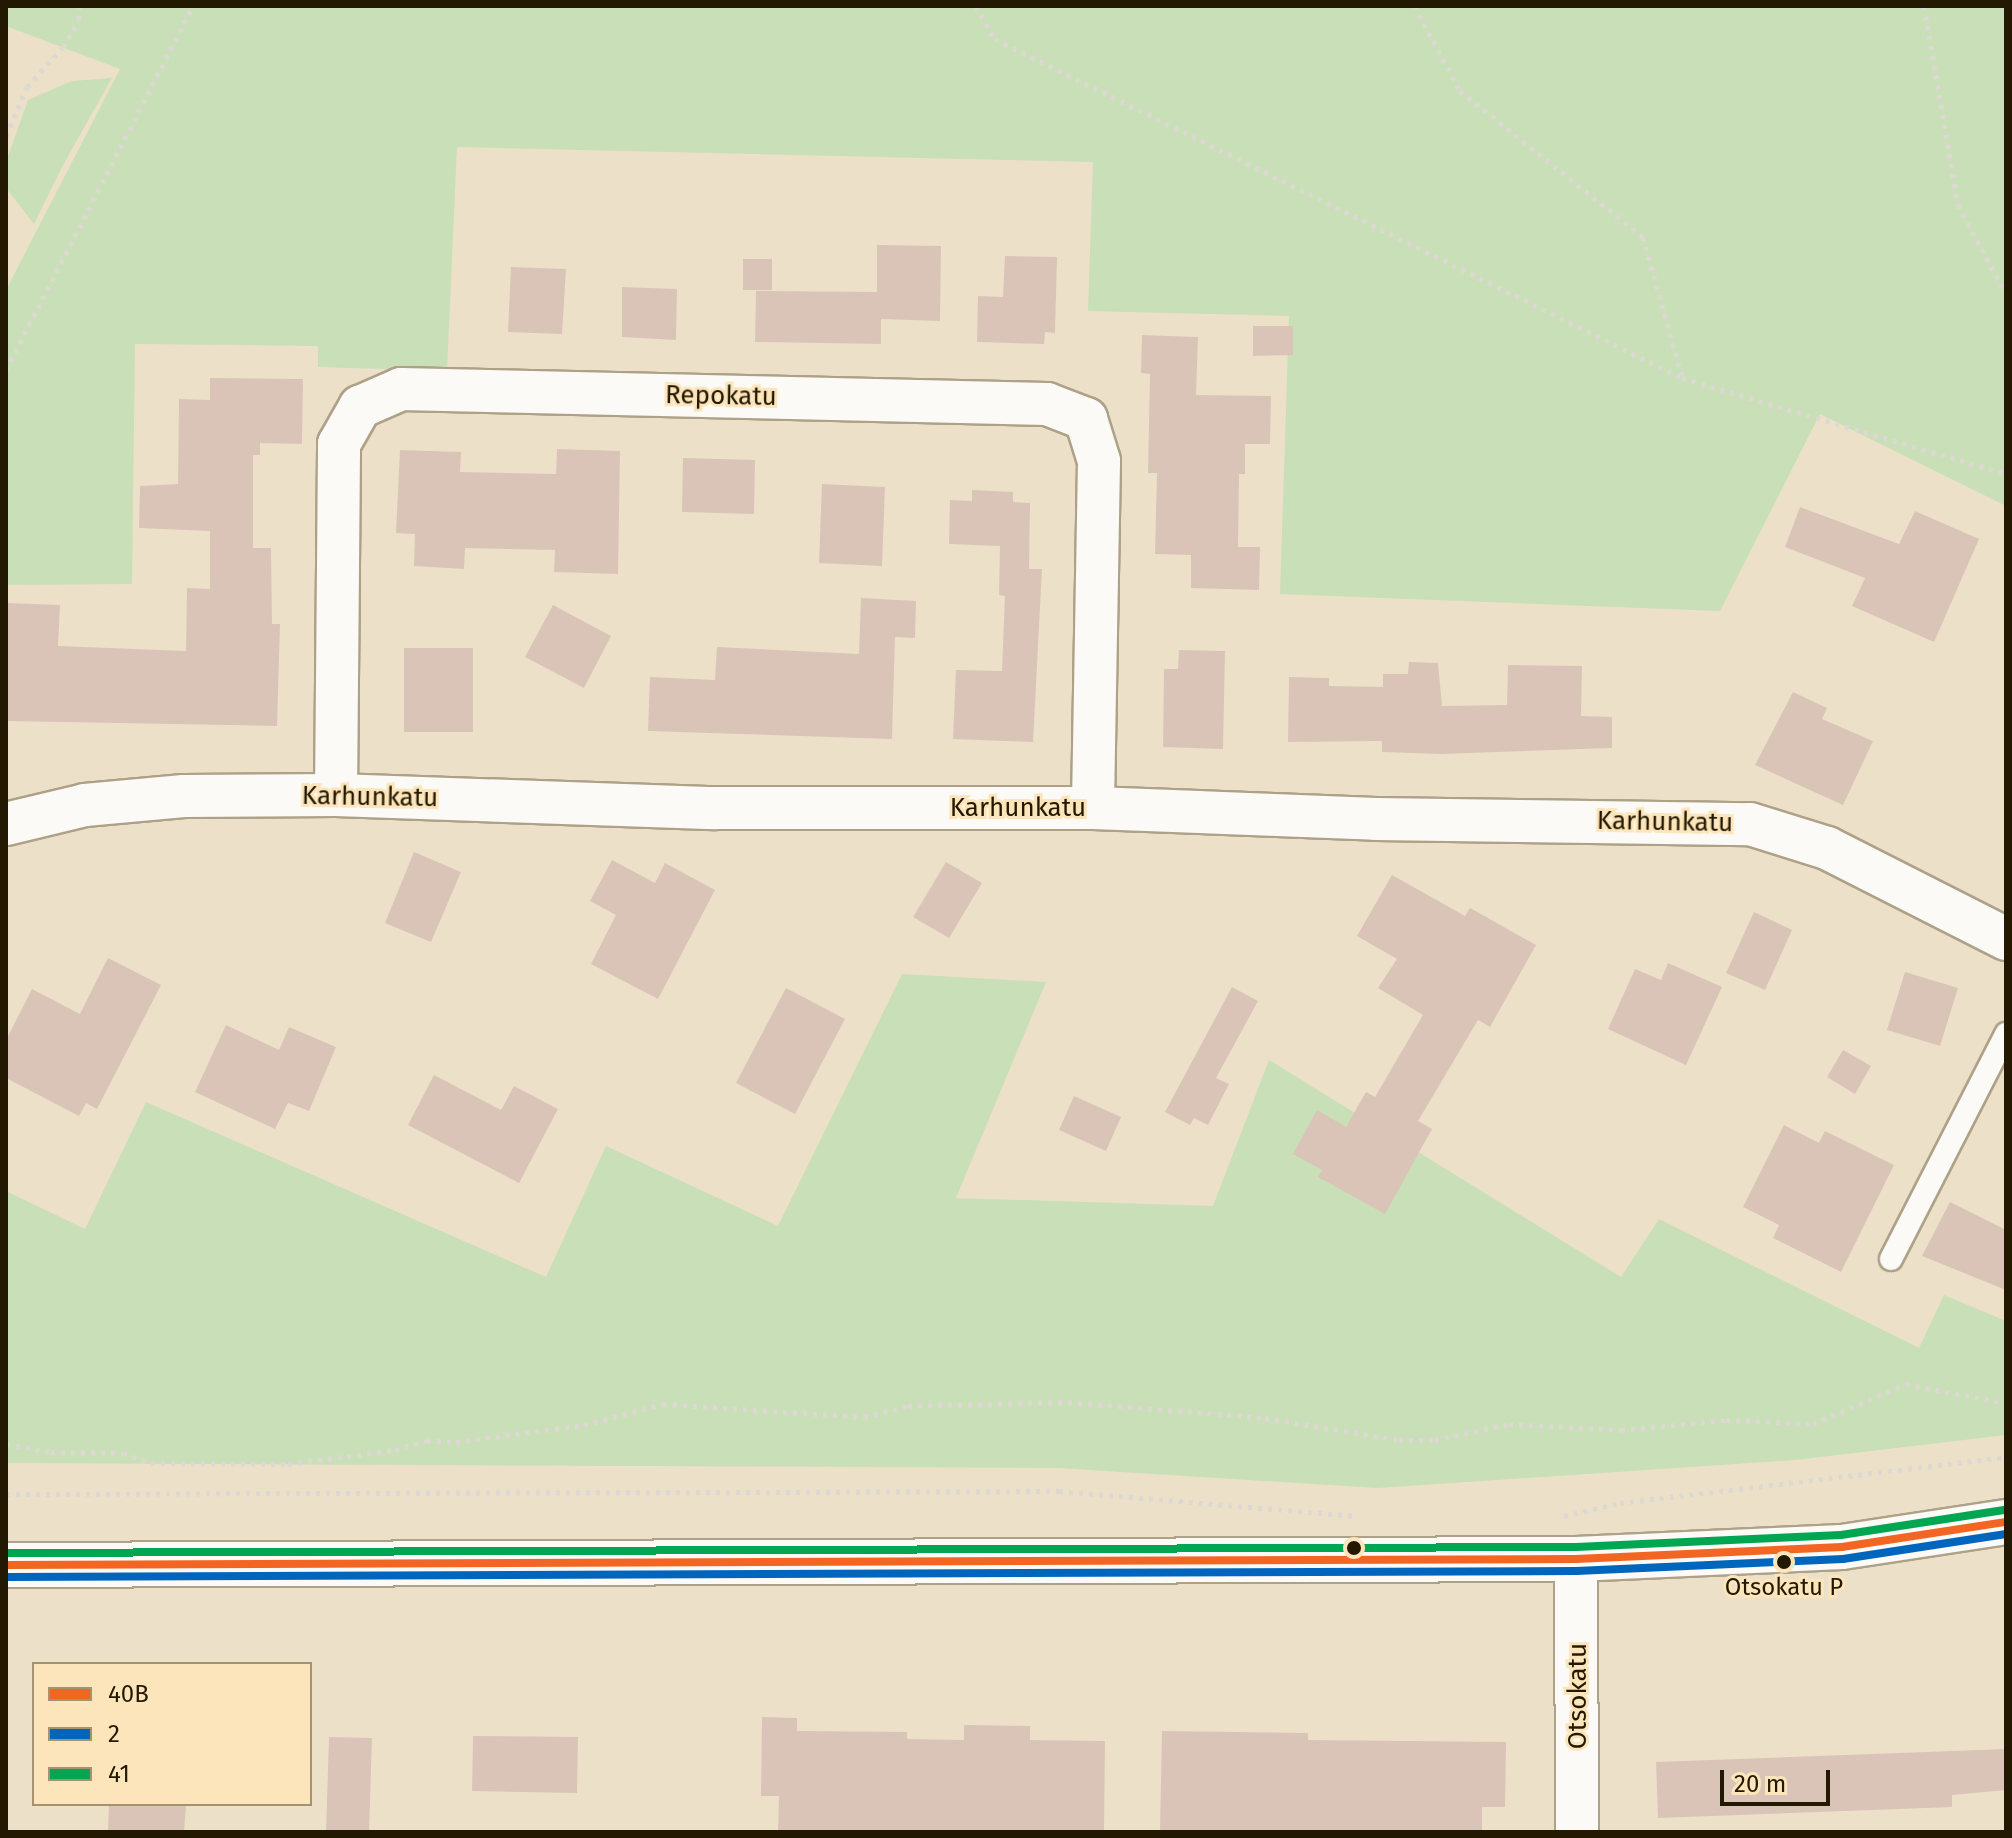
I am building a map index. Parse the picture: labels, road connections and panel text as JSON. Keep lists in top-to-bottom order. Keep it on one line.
{"streets":{"street":["Repokatu","Karhunkatu","Otsokatu"]},"crossings":[["Repokatu","Karhunkatu"]],"places":["Otsokatu P"],"lines":["transit line 41","transit line 40B","transit line 2"],"legend":["40B","2","41"],"scale_bar":"20 m"}
